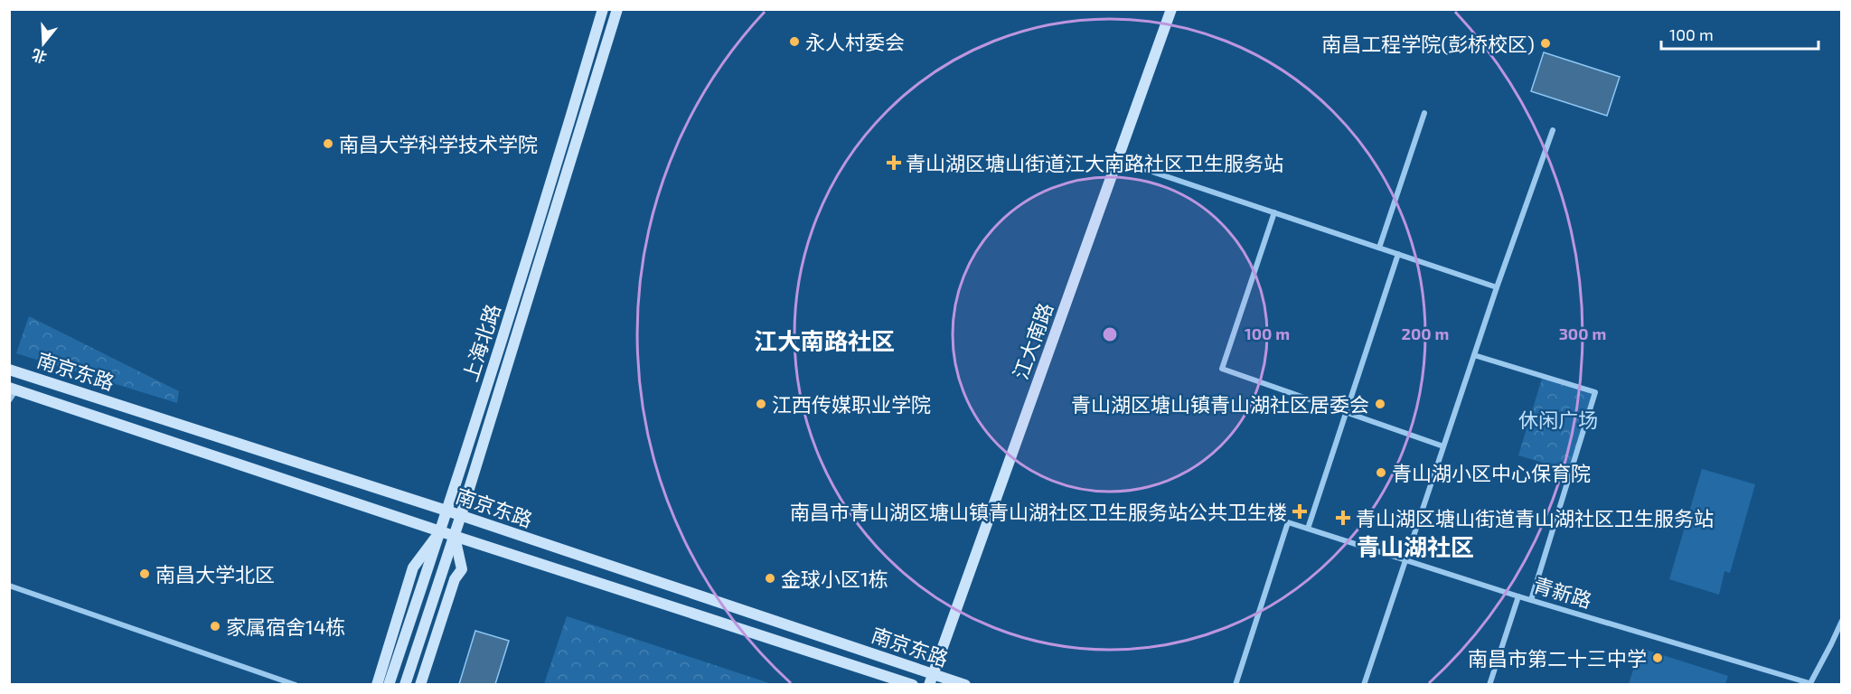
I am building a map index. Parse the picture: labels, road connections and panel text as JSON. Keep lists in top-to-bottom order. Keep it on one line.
{"streets":{"main road":["江大南路","上海北路","南京东路"],"street":["青新路"]},"crossings":[["江大南路","南京东路"],["上海北路","南京东路"]],"districts":["江大南路社区","青山湖社区"],"parks":["休闲广场"],"places":{"other":["永人村委会","南昌工程学院(彭桥校区)","南昌大学科学技术学院","江西传媒职业学院","青山湖区塘山镇青山湖社区居委会","青山湖小区中心保育院","南昌大学北区","金球小区1栋","家属宿舍14栋","南昌市第二十三中学"],"health":["青山湖区塘山街道江大南路社区卫生服务站","南昌市青山湖区塘山镇青山湖社区卫生服务站公共卫生楼","青山湖区塘山街道青山湖社区卫生服务站"]},"scale_bar":"100 m","north":"bottom","rings":["100 m","200 m","300 m"]}
